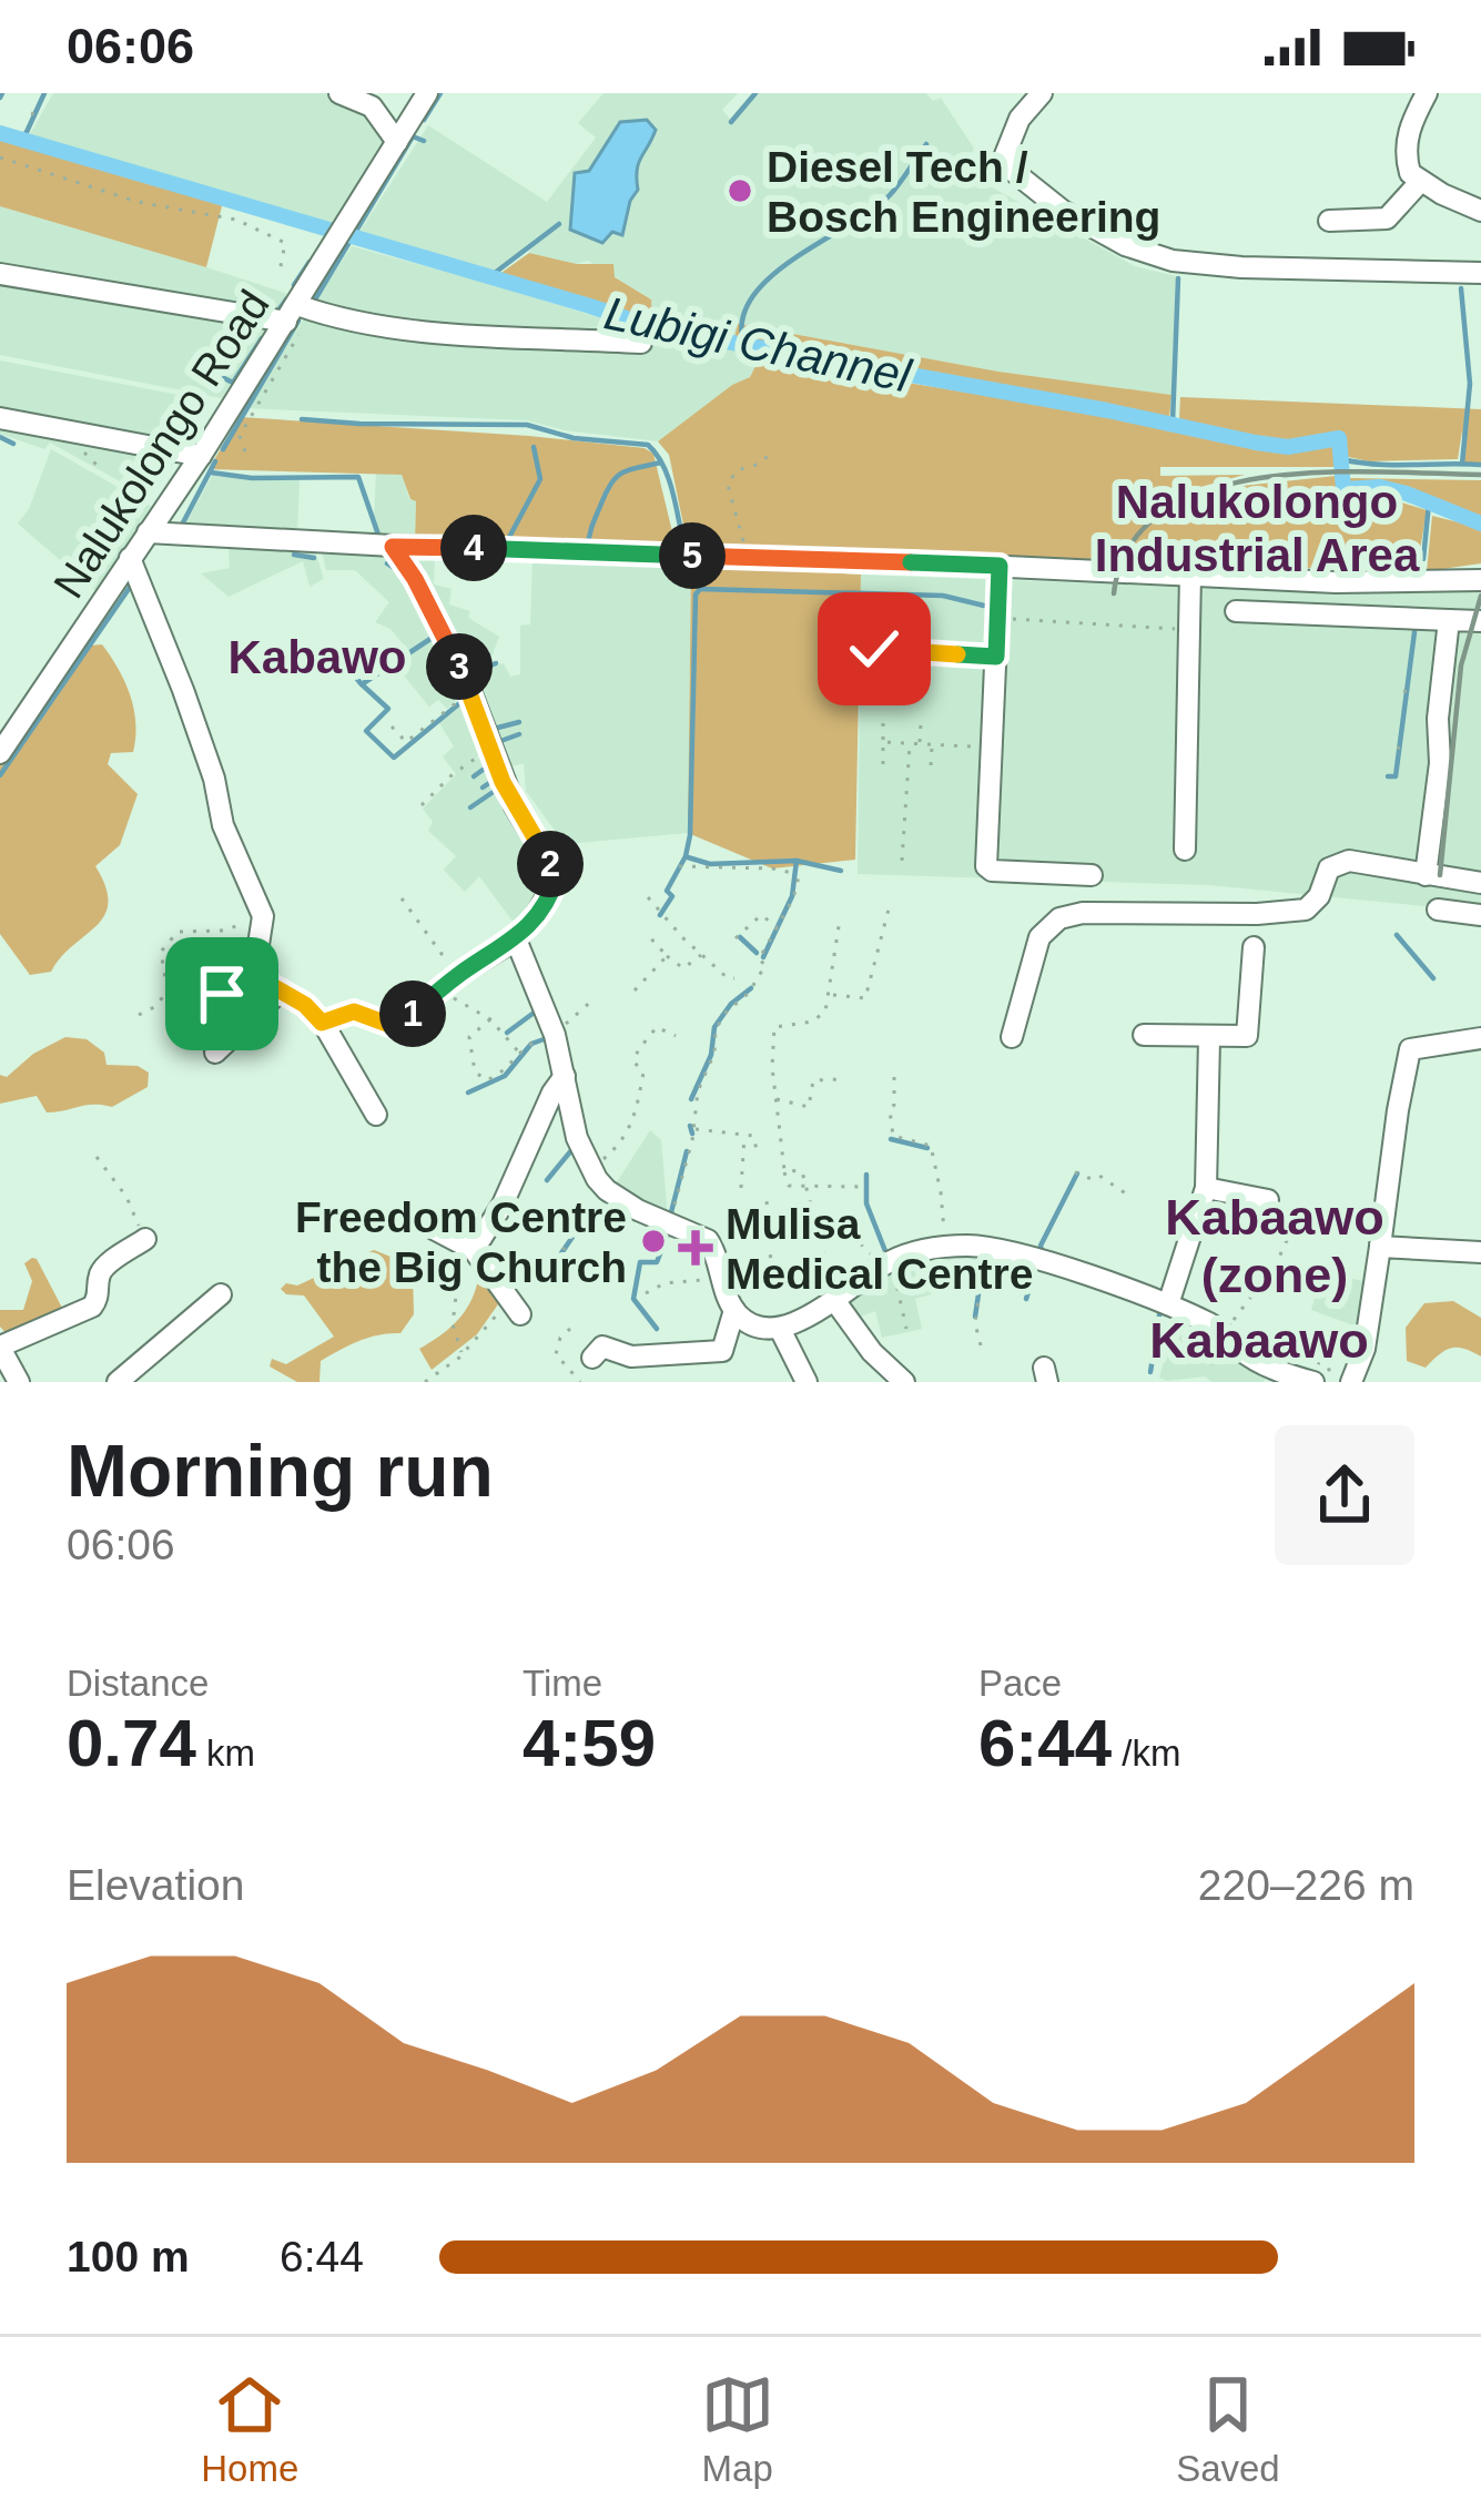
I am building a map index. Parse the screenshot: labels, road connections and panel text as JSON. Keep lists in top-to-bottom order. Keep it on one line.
{"streets":{"street":["Nalukolongo Road"]},"districts":["Nalukolongo Industrial Area","Kabawo","Kabaawo (zone)","Kabaawo"],"water":["Lubigi Channel"],"places":{"other":["Diesel Tech / Bosch Engineering","Freedom Centre the Big Church"],"health":["Mulisa Medical Centre"]},"page":{"status":"06:06","pins":["4","5","3","2","1"],"heading":["Morning run","06:06"],"stats":[["Distance","0.74 km"],["Time","4:59"],["Pace","6:44 /km"]],"chart":["Elevation","220–226 m"],"list":[{"name":"100 m","note":"6:44"}],"tabs":["Home","Map","Saved"]}}
